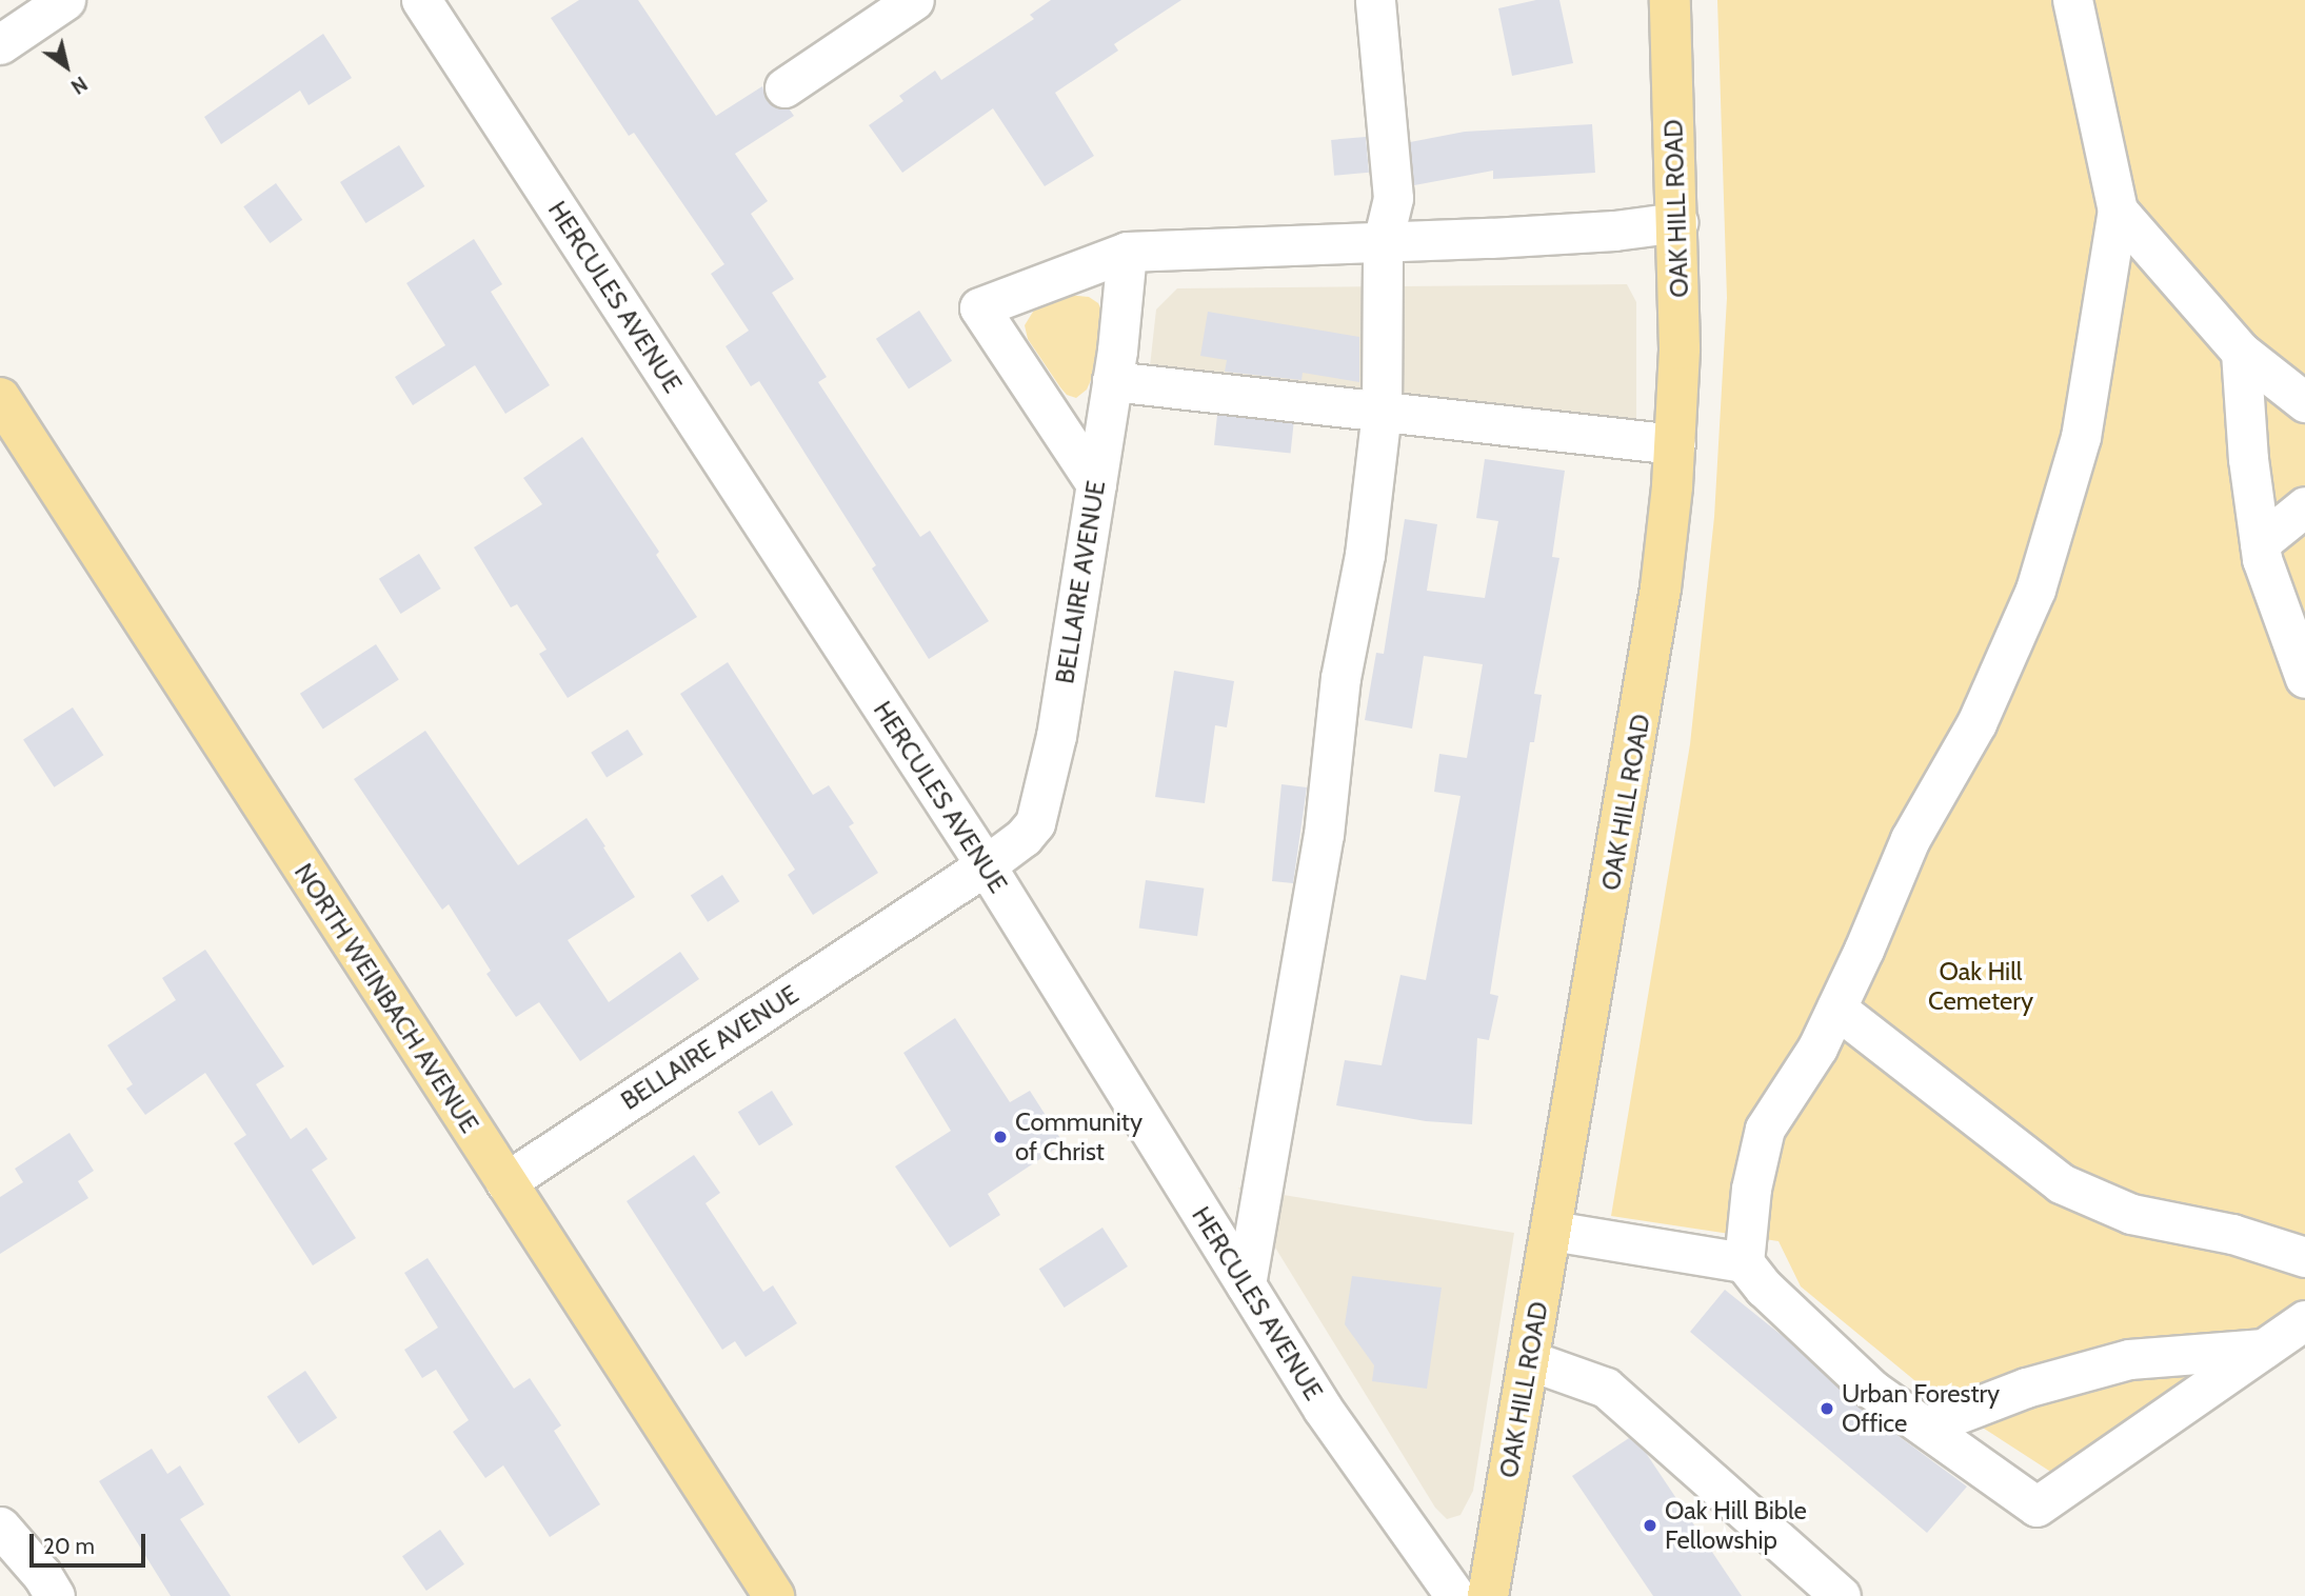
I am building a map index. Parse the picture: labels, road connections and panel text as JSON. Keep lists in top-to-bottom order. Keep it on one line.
{"streets":{"main road":["OAK HILL ROAD","NORTH WEINBACH AVENUE"],"street":["HERCULES AVENUE","BELLAIRE AVENUE"]},"crossings":[["HERCULES AVENUE","BELLAIRE AVENUE"],["BELLAIRE AVENUE","NORTH WEINBACH AVENUE"]],"parks":["Oak Hill Cemetery"],"places":["Community of Christ","Urban Forestry Office","Oak Hill Bible Fellowship"],"scale_bar":"20 m","north":"bottom right"}
